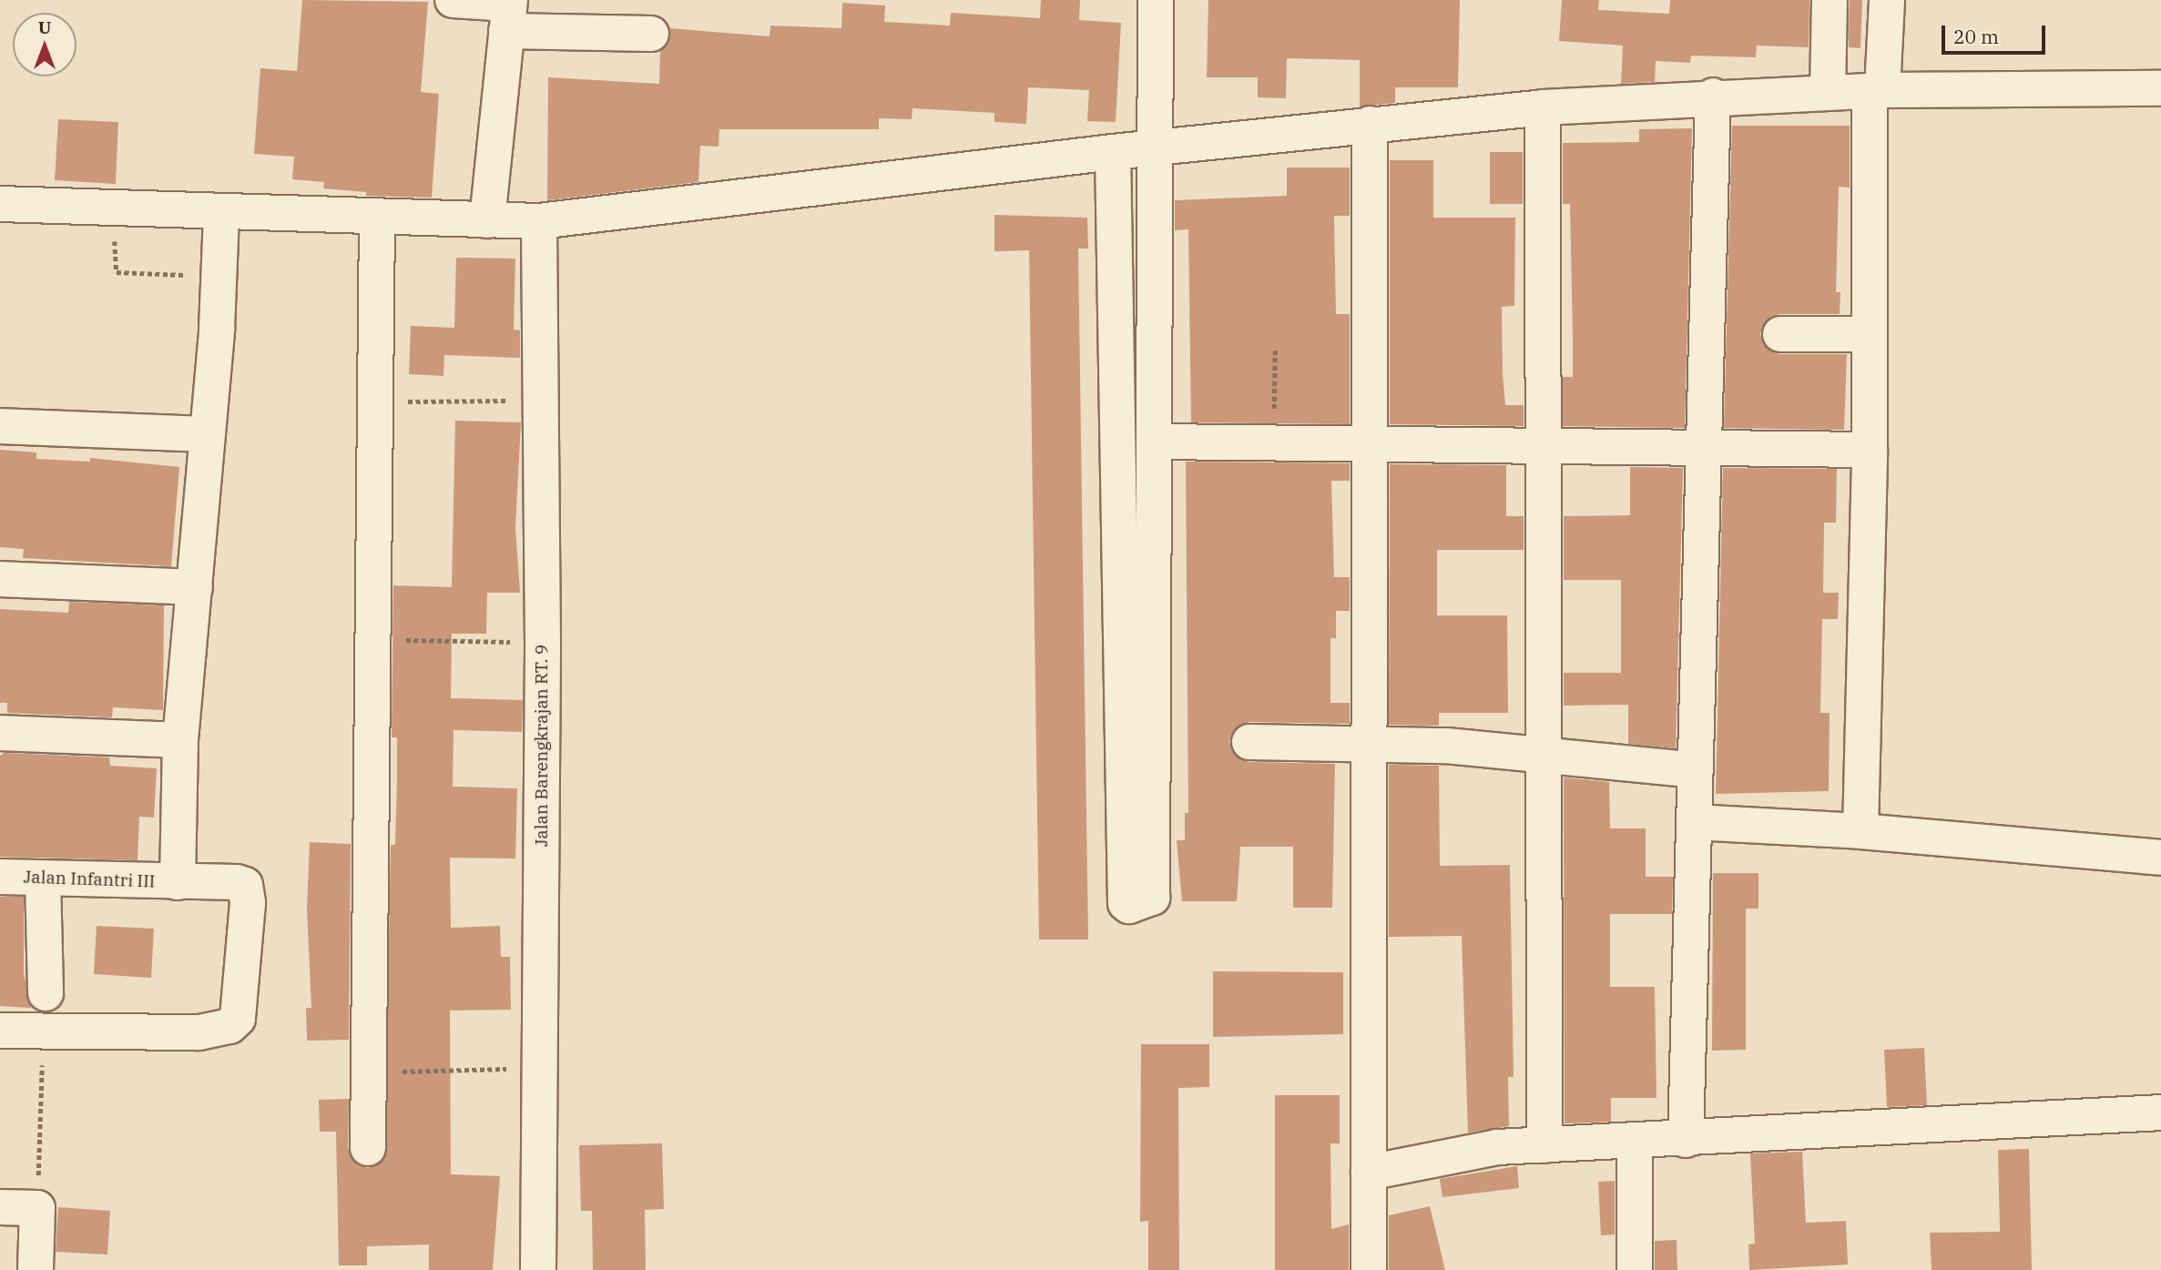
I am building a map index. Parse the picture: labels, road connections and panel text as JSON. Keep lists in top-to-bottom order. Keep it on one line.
{"streets":{"street":["Jalan Barengkrajan RT. 9","Jalan Infantri III"]},"scale_bar":"20 m","north":"top"}
